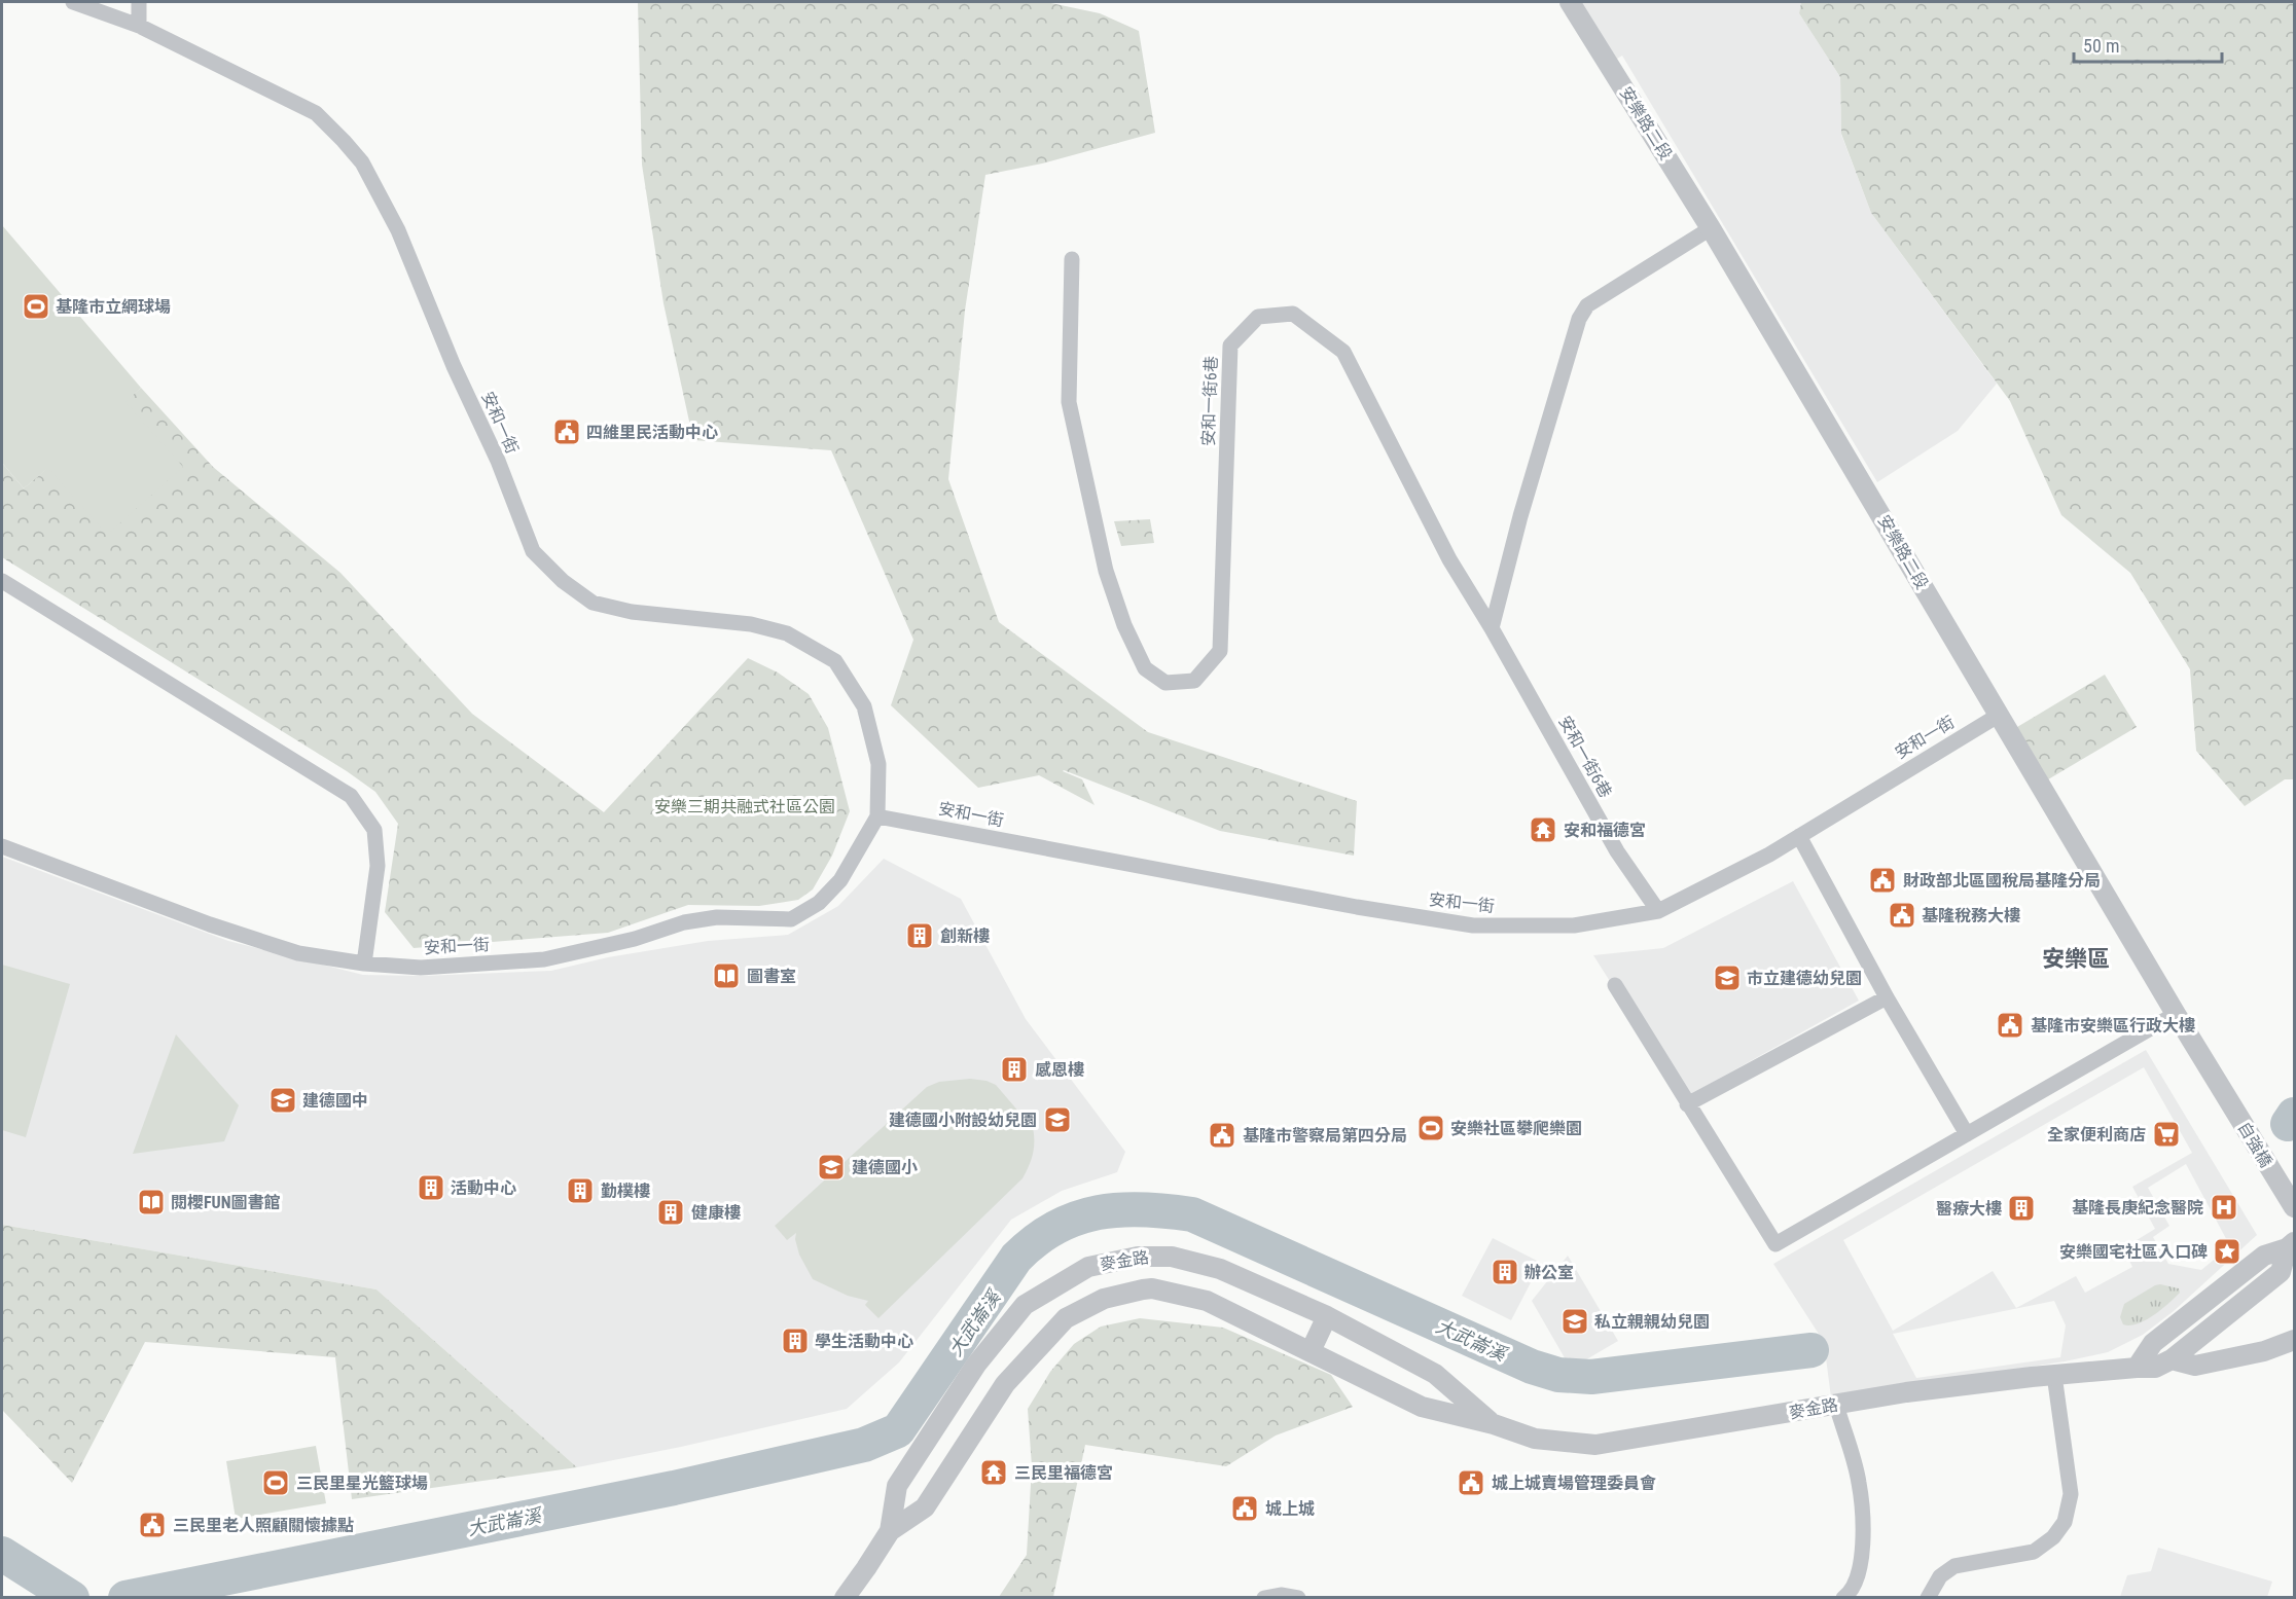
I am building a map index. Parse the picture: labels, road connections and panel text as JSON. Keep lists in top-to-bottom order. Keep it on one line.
{"streets":{"street":["安樂路二段","安和一街6巷","安和一街","自強橋","麥金路"]},"crossings":[["安樂路二段","安和一街"],["安樂路二段","自強橋"],["安和一街6巷","安和一街"]],"districts":["安樂區"],"water":["大武崙溪"],"parks":["安樂三期共融式社區公園"],"places":{"sports":["基隆市立網球場","安樂社區攀爬樂園","三民里星光籃球場"],"public building":["四維里民活動中心","財政部北區國稅局基隆分局","基隆稅務大樓","基隆市安樂區行政大樓","基隆市警察局第四分局","城上城賣場管理委員會","城上城","三民里老人照顧關懷據點"],"temple":["安和福德宮","三民里福德宮"],"building":["創新樓","感恩樓","活動中心","勤樸樓","醫療大樓","健康樓","辦公室","學生活動中心"],"library":["圖書室","閱櫻FUN圖書館"],"school or university":["市立建德幼兒園","建德國中","建德國小附設幼兒園","建德國小","私立親親幼兒園"],"supermarket":["全家便利商店"],"hospital":["基隆長庚紀念醫院"],"place":["安樂國宅社區入口碑"]},"scale_bar":"50 m"}
